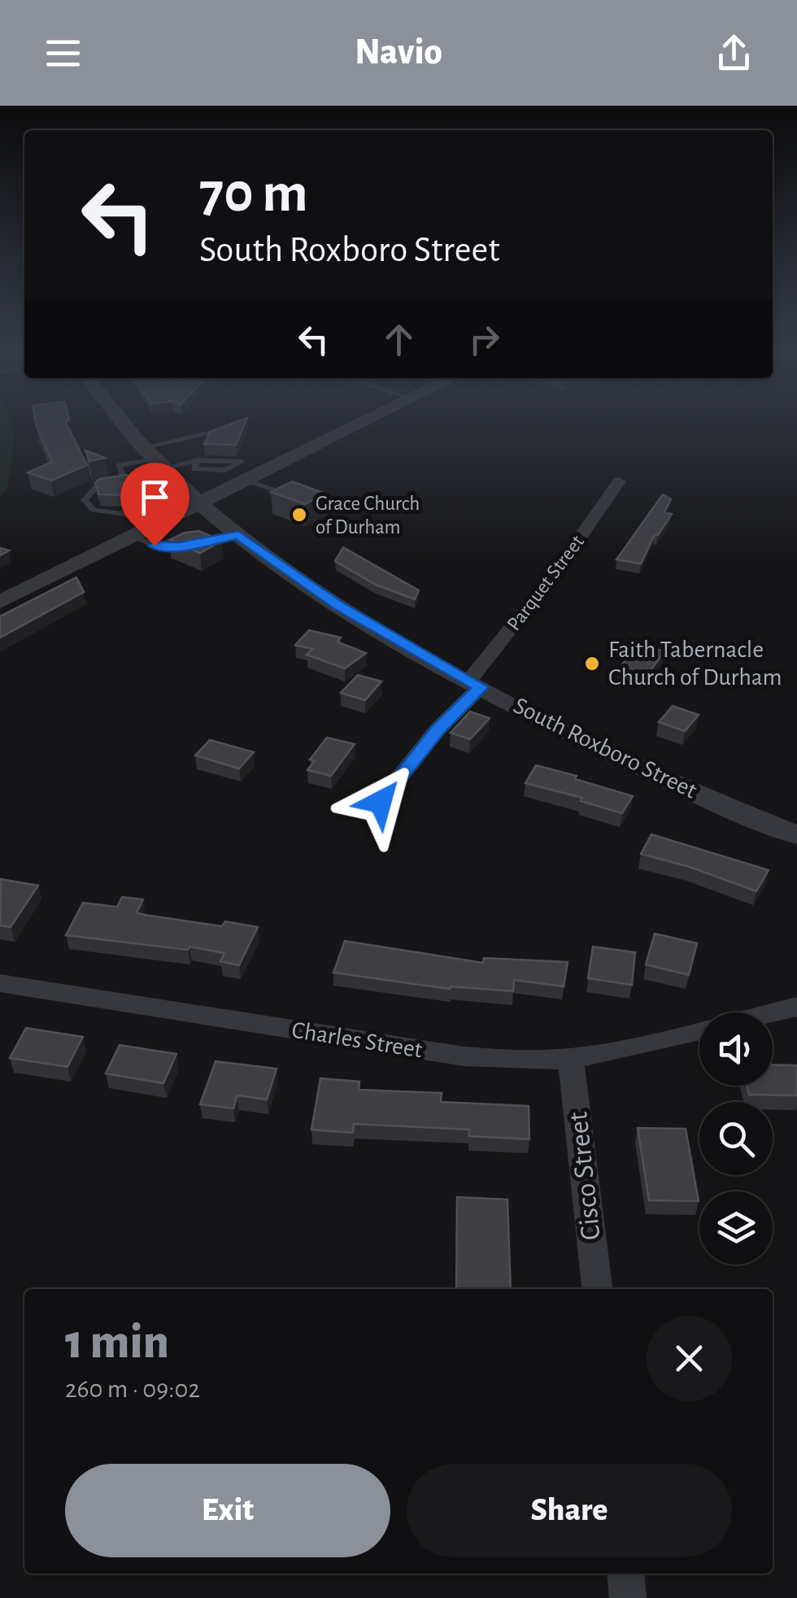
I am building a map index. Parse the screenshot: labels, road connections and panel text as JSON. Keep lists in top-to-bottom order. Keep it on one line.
{"streets":{"street":["Parquet Street","South Roxboro Street","Charles Street","Cisco Street"]},"crossings":[["Parquet Street","South Roxboro Street"],["Charles Street","Cisco Street"]],"places":["Grace Church of Durham","Faith Tabernacle Church of Durham"],"page":{"header":"Navio","turn":["70 m","South Roxboro Street"],"heading":["1 min","260 m · 09:02"],"buttons":["Exit","Share"]}}
